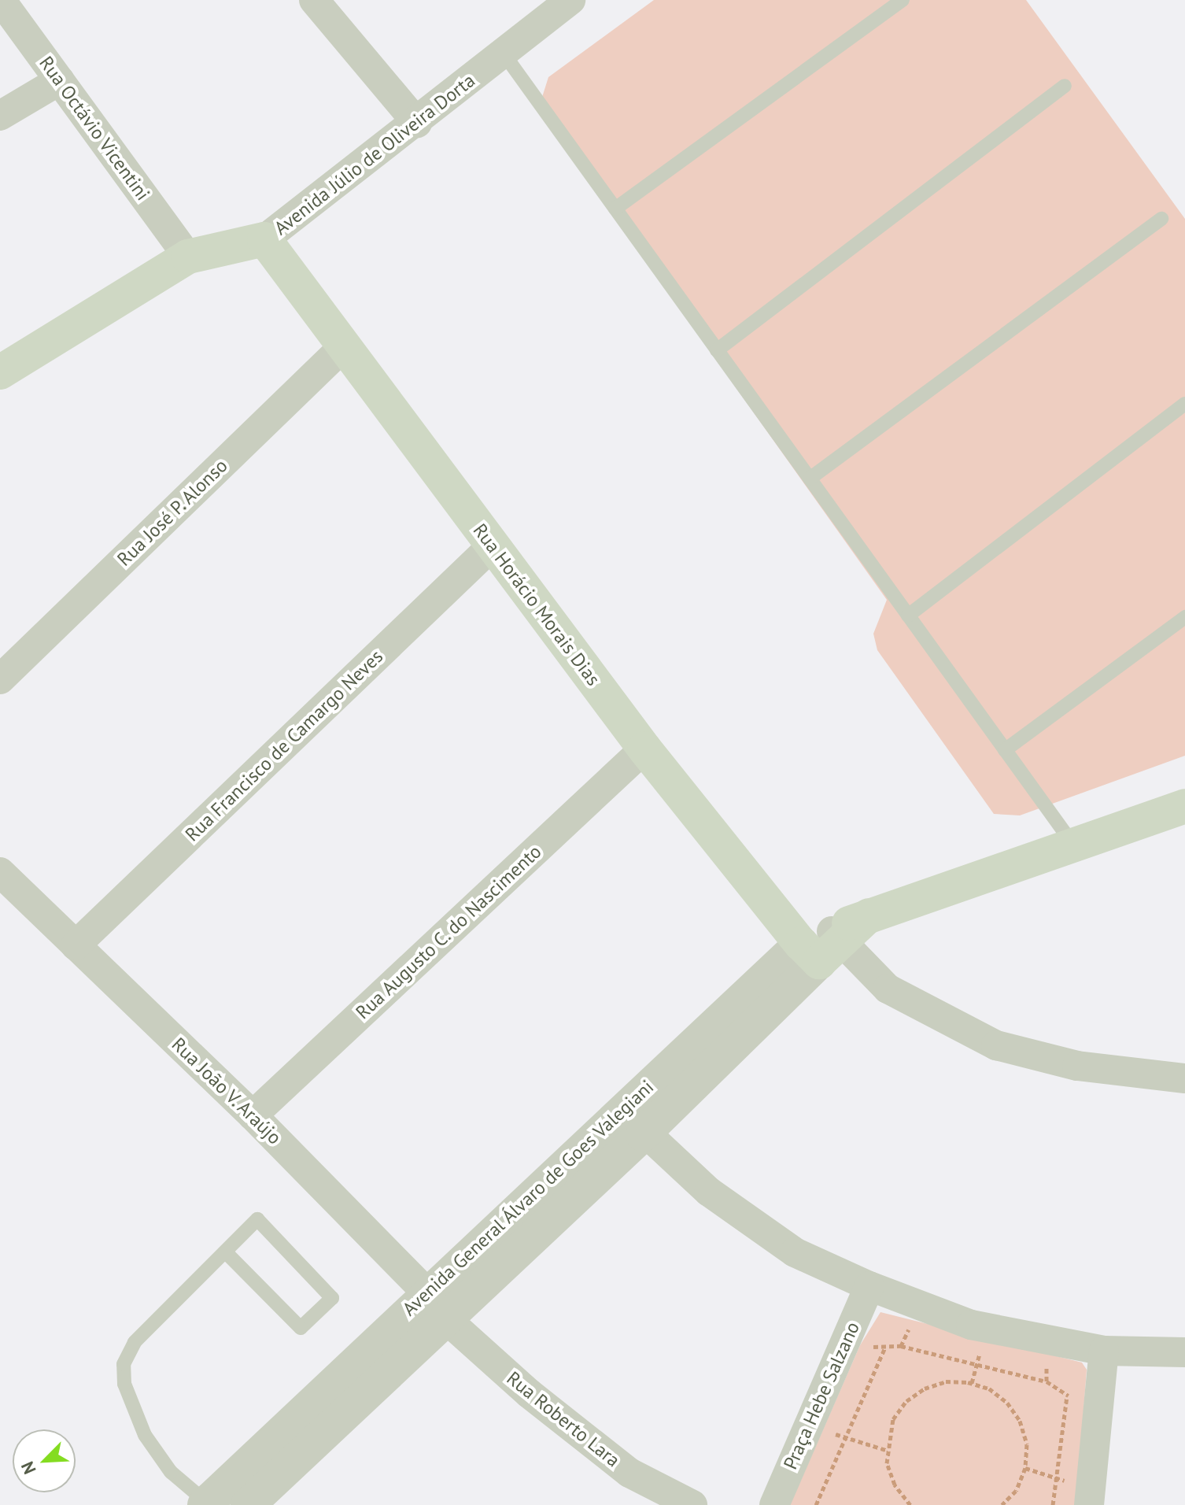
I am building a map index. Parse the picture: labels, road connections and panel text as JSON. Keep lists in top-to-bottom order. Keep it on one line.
{"streets":{"main road":["Avenida Júlio de Oliveira Dorta","Rua Horácio Morais Dias","Avenida General Álvaro de Goes Valegiani"],"street":["Rua Octávio Vicentini","Rua José P. Alonso","Rua Francisco de Camargo Neves","Rua Augusto C. do Nascimento","Rua João V. Araújo","Praça Hebe Salzano","Rua Roberto Lara"]},"crossings":[["Rua Octávio Vicentini","Avenida Júlio de Oliveira Dorta"],["Avenida Júlio de Oliveira Dorta","Rua Horácio Morais Dias"],["Rua José P. Alonso","Rua Horácio Morais Dias"],["Rua Horácio Morais Dias","Rua Francisco de Camargo Neves"],["Rua Horácio Morais Dias","Rua Augusto C. do Nascimento"],["Rua Horácio Morais Dias","Avenida General Álvaro de Goes Valegiani"],["Rua Francisco de Camargo Neves","Rua João V. Araújo"],["Rua Augusto C. do Nascimento","Rua João V. Araújo"],["Rua João V. Araújo","Avenida General Álvaro de Goes Valegiani"],["Rua João V. Araújo","Rua Roberto Lara"],["Avenida General Álvaro de Goes Valegiani","Rua Roberto Lara"]],"north":"bottom left"}
